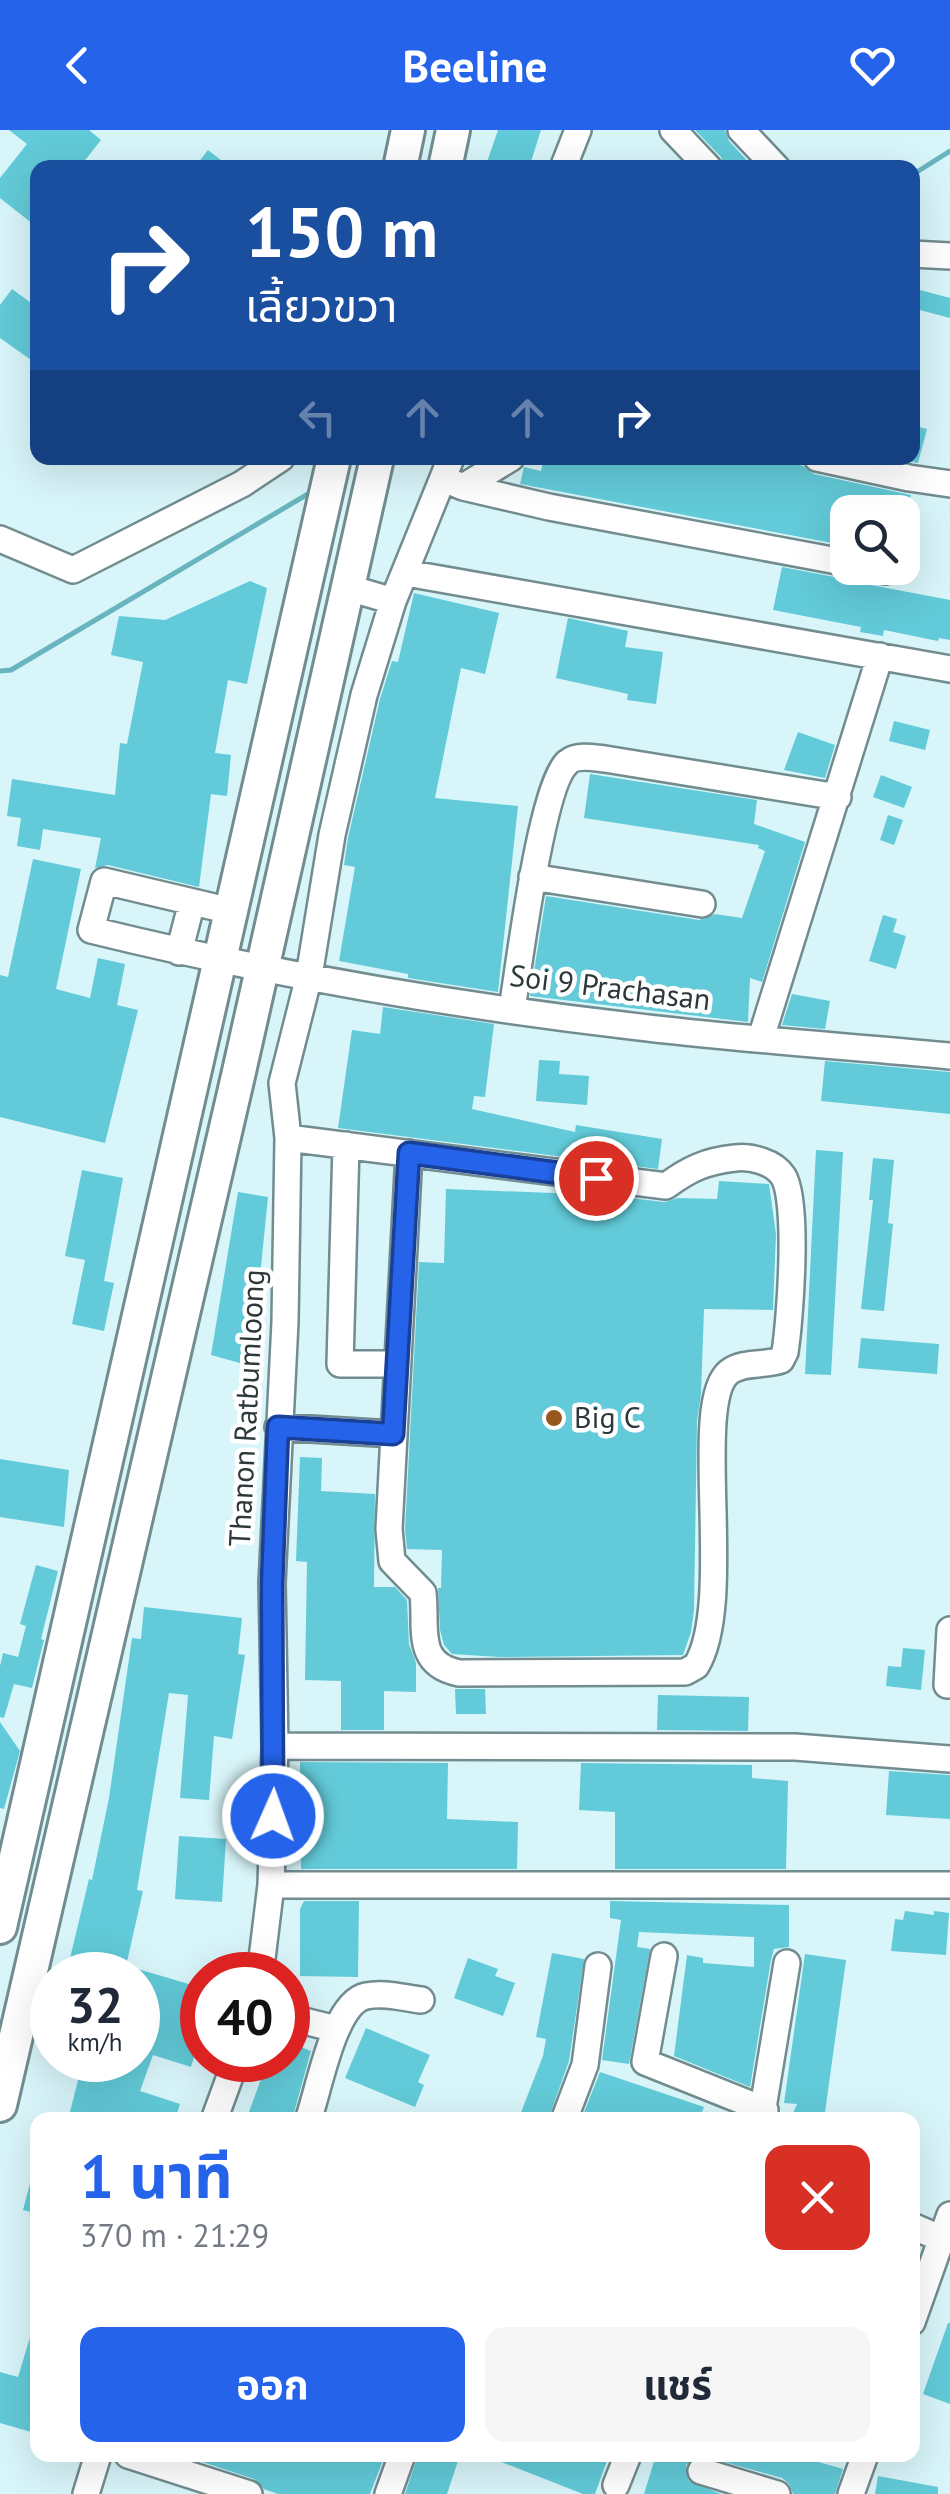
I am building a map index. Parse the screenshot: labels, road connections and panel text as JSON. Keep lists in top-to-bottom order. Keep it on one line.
{"streets":{"street":["Soi 9 Prachasan","Thanon Ratbumloong"]},"places":["Big C"],"page":{"header":"Beeline","turn":["150 m","เลี้ยวขวา"],"speed":"32 km/h","limit":"40","heading":["1 นาที","370 m · 21:29"],"buttons":["ออก","แชร์"]}}
